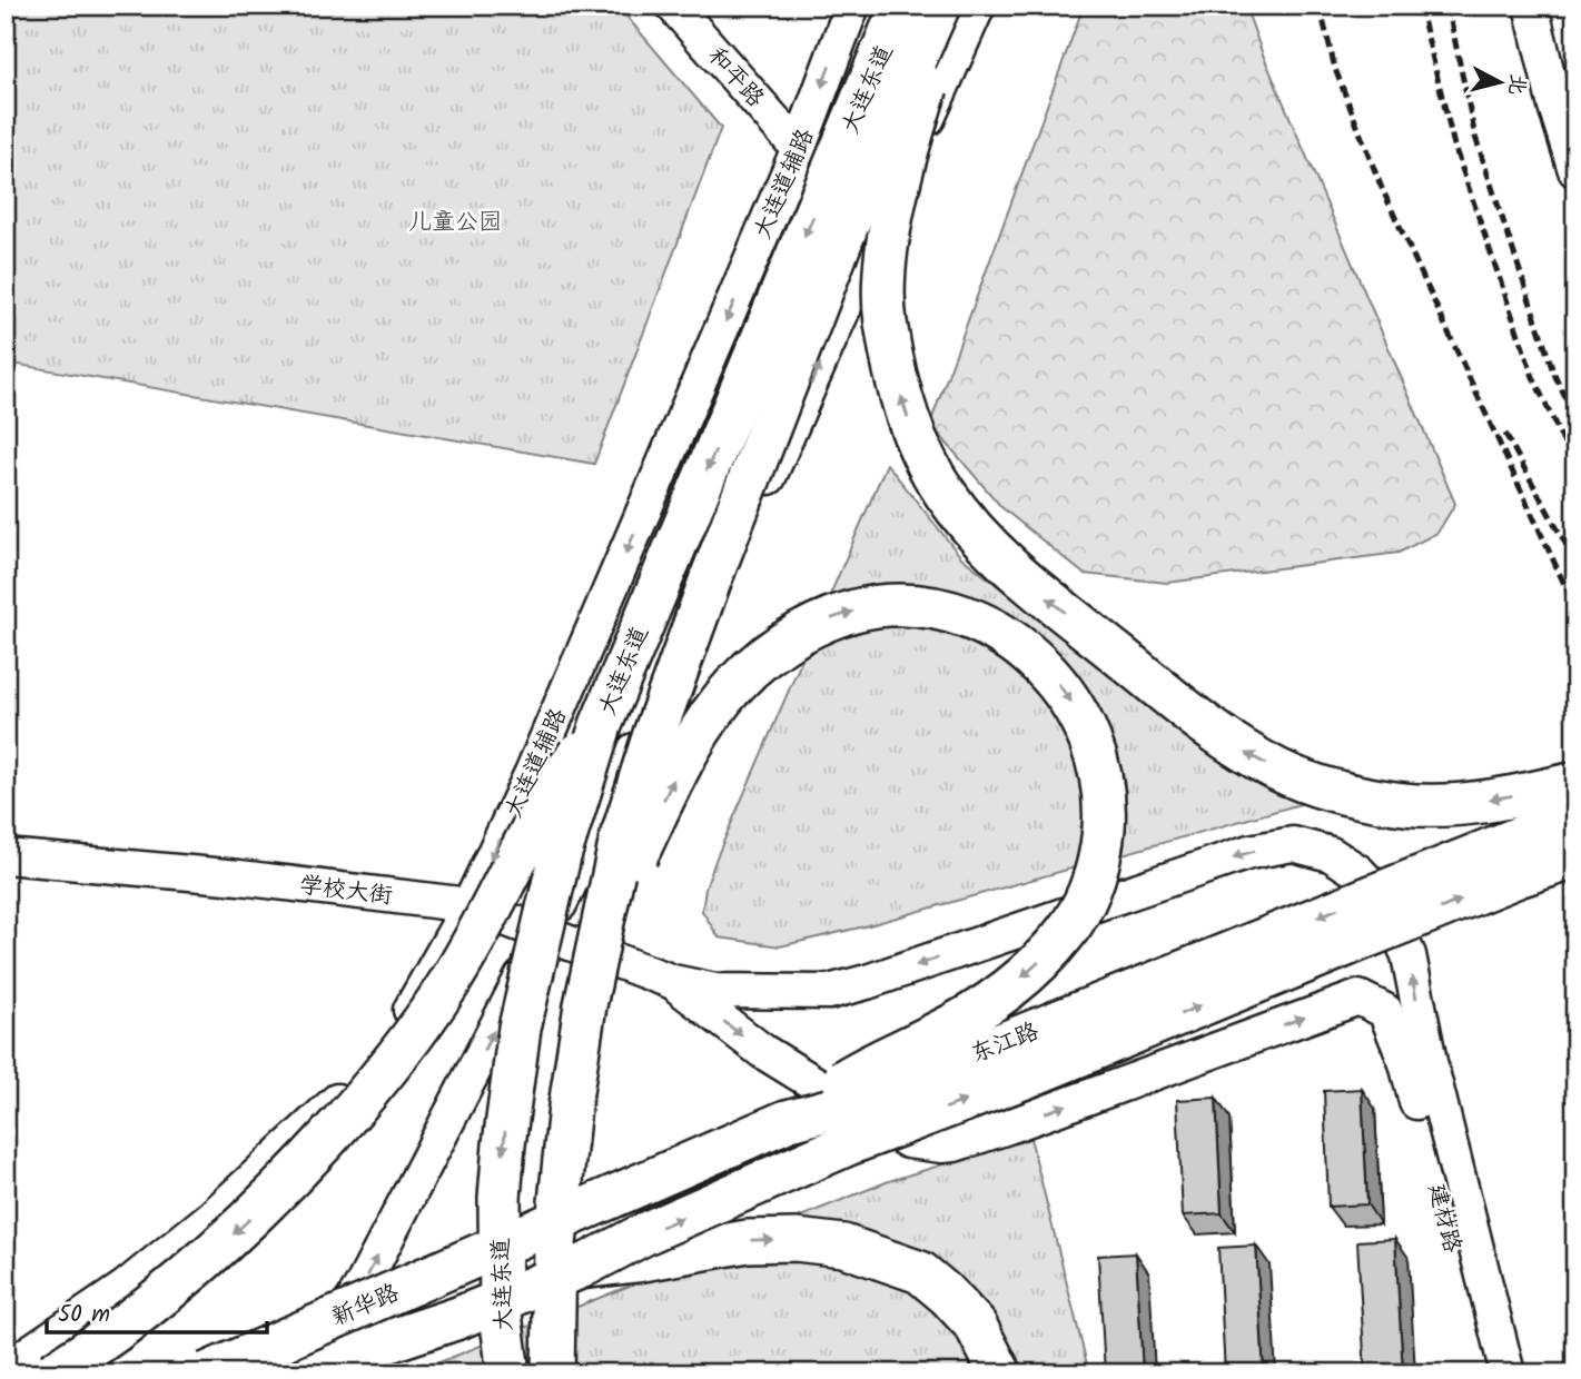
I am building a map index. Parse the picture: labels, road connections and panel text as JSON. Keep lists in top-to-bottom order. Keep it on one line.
{"streets":{"main road":["大连东道","东江路","新华路"],"street":["和平路","大连道辅路","学校大街","建材路"]},"crossings":[["和平路","大连道辅路"],["大连道辅路","学校大街"],["学校大街","建材路"],["东江路","新华路"]],"parks":["儿童公园"],"scale_bar":"50 m","north":"right"}
